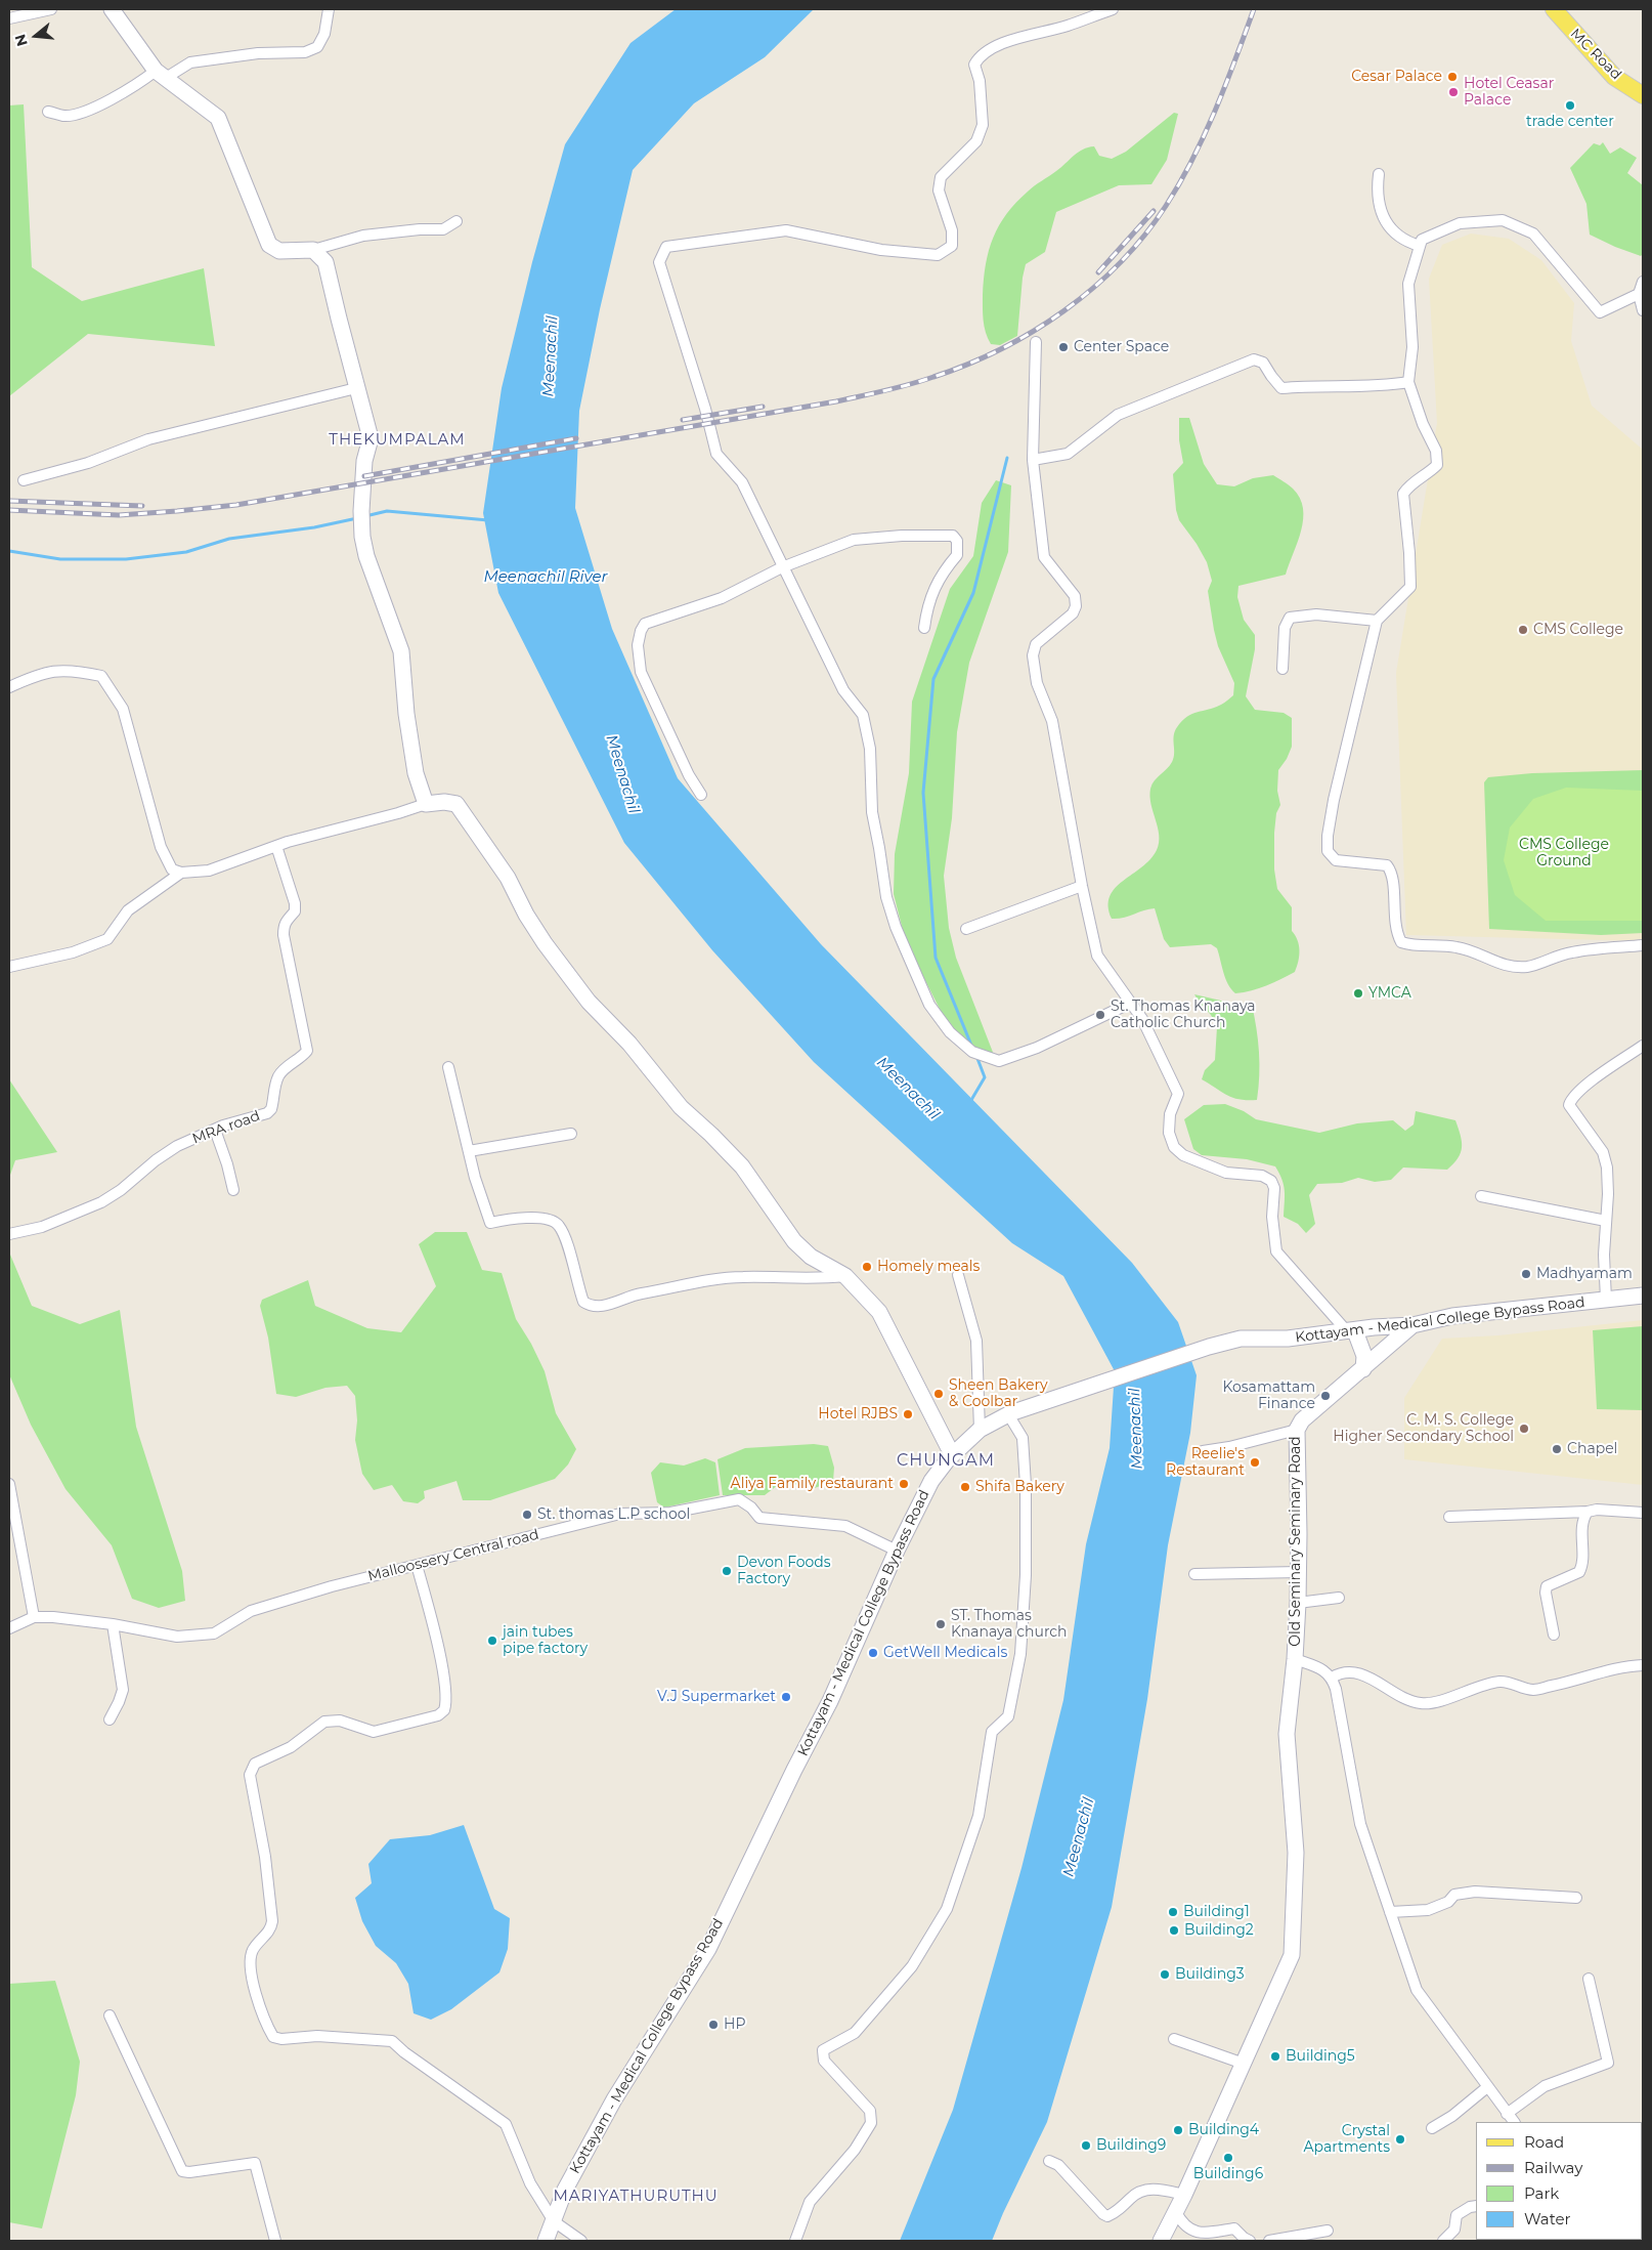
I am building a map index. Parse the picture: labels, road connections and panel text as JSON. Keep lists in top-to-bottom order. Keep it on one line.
{"streets":{"main road":["MC Road","Kottayam - Medical College Bypass Road","Old Seminary Seminary Road"],"street":["MRA road","Malloossery Central road"]},"crossings":[["Kottayam - Medical College Bypass Road","Old Seminary Seminary Road"],["Kottayam - Medical College Bypass Road","Malloossery Central road"]],"districts":["THEKUMPALAM","CHUNGAM","MARIYATHURUTHU"],"water":["Meenachil","Meenachil River"],"parks":["CMS College Ground"],"places":["Cesar Palace","Hotel Ceasar Palace","trade center","Center Space","CMS College","YMCA","St. Thomas Knanaya Catholic Church","Homely meals","Madhyamam","Sheen Bakery & Coolbar","Kosamattam Finance","Hotel RJBS","C. M. S. College Higher Secondary School","Chapel","Reelie's Restaurant","Aliya Family restaurant","Shifa Bakery","St. thomas L.P school","Devon Foods Factory","ST. Thomas Knanaya church","jain tubes pipe factory","GetWell Medicals","V.J Supermarket","Building1","Building2","Building3","HP","Building5","Building4","Crystal Apartments","Building9","Building6"],"legend":["Road","Railway","Park","Water"],"north":"left"}
